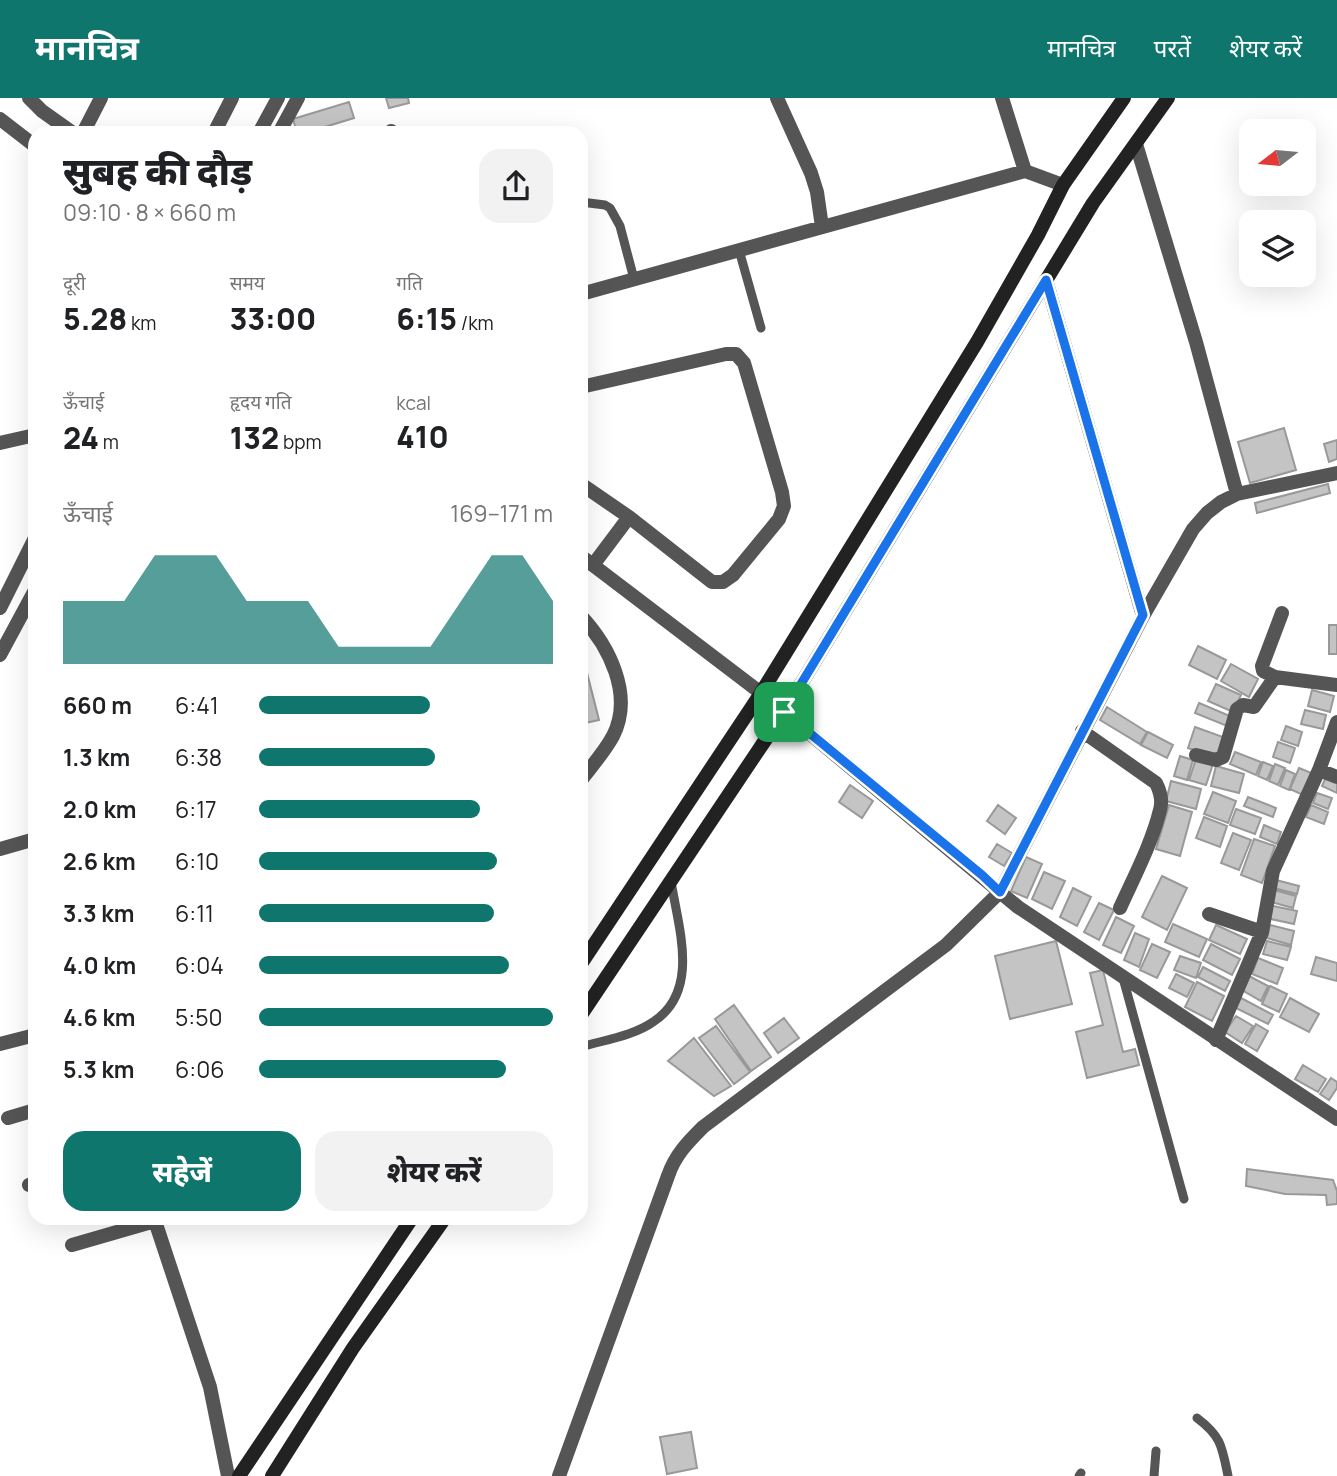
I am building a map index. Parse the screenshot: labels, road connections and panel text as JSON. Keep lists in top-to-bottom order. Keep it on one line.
{"north":"left","page":{"header":"मानचित्र","nav":["मानचित्र","परतें","शेयर करें"],"heading":["सुबह की दौड़","09:10 · 8 × 660 m"],"stats":[["दूरी","5.28 km"],["समय","33:00"],["गति","6:15 /km"],["ऊँचाई","24 m"],["हृदय गति","132 bpm"],["kcal","410"]],"chart":["ऊँचाई","169–171 m"],"list":[{"name":"660 m","note":"6:41"},{"name":"1.3 km","note":"6:38"},{"name":"2.0 km","note":"6:17"},{"name":"2.6 km","note":"6:10"},{"name":"3.3 km","note":"6:11"},{"name":"4.0 km","note":"6:04"},{"name":"4.6 km","note":"5:50"},{"name":"5.3 km","note":"6:06"}],"buttons":["सहेजें","शेयर करें"]}}
